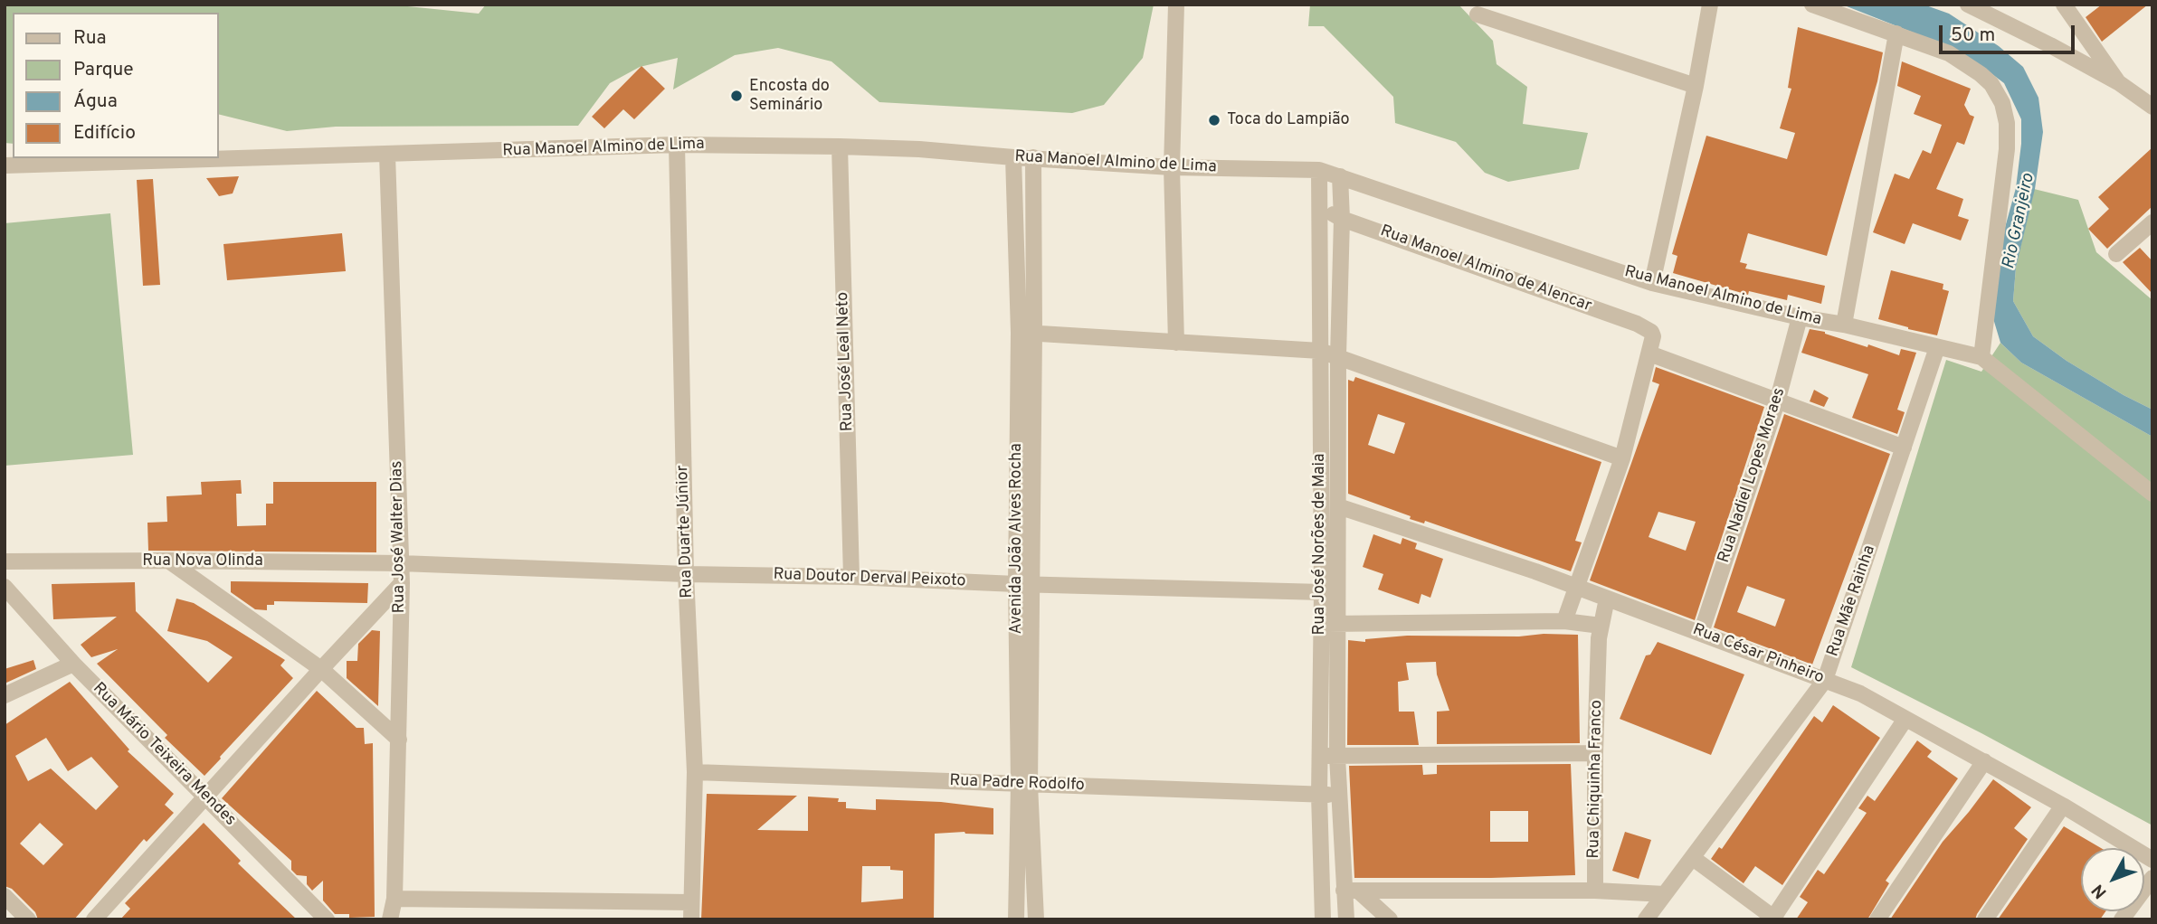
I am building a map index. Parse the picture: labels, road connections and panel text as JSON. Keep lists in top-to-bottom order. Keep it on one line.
{"streets":{"street":["Rua Manoel Almino de Lima","Rua Manoel Almino de Alencar","Rua José Leal Neto","Rua Nadiel Lopes Moraes","Rua Duarte Júnior","Rua José Walter Dias","Avenida João Alves Rocha","Rua José Norões de Maia","Rua Nova Olinda","Rua Doutor Derval Peixoto","Rua Mãe Rainha","Rua César Pinheiro","Rua Mário Teixeira Mendes","Rua Chiquinha Franco","Rua Padre Rodolfo"]},"crossings":[["Rua Manoel Almino de Lima","Rua José Leal Neto"],["Rua Manoel Almino de Lima","Rua Nadiel Lopes Moraes"],["Rua Manoel Almino de Lima","Rua Duarte Júnior"],["Rua Manoel Almino de Lima","Rua José Walter Dias"],["Rua Manoel Almino de Lima","Avenida João Alves Rocha"],["Rua Manoel Almino de Lima","Rua José Norões de Maia"],["Rua Manoel Almino de Lima","Rua Mãe Rainha"],["Rua Manoel Almino de Alencar","Rua José Norões de Maia"],["Rua José Leal Neto","Rua Doutor Derval Peixoto"],["Rua Nadiel Lopes Moraes","Rua César Pinheiro"],["Rua Duarte Júnior","Rua Doutor Derval Peixoto"],["Rua Duarte Júnior","Rua Padre Rodolfo"],["Rua José Walter Dias","Rua Nova Olinda"],["Rua José Walter Dias","Rua Doutor Derval Peixoto"],["Avenida João Alves Rocha","Rua Doutor Derval Peixoto"],["Avenida João Alves Rocha","Rua Padre Rodolfo"],["Rua José Norões de Maia","Rua Doutor Derval Peixoto"],["Rua José Norões de Maia","Rua César Pinheiro"],["Rua José Norões de Maia","Rua Padre Rodolfo"],["Rua Nova Olinda","Rua Doutor Derval Peixoto"],["Rua Mãe Rainha","Rua César Pinheiro"],["Rua César Pinheiro","Rua Chiquinha Franco"]],"water":["Rio Granjeiro"],"places":["Encosta do Seminário","Toca do Lampião"],"legend":["Rua","Parque","Água","Edifício"],"scale_bar":"50 m","north":"bottom left"}
